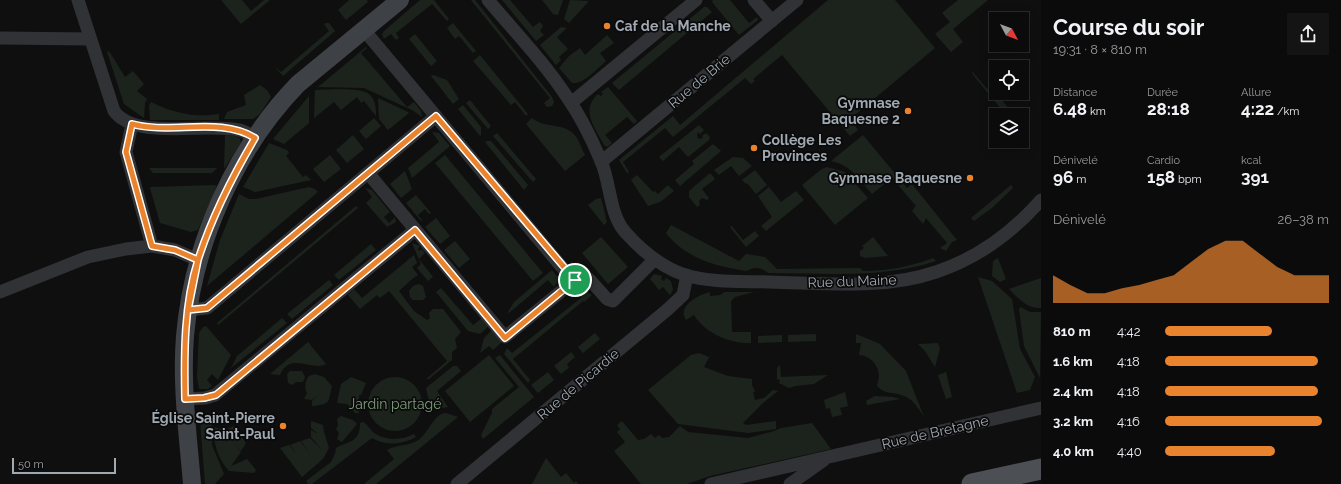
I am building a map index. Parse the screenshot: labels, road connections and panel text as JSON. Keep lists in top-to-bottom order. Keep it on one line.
{"streets":{"street":["Rue de Brie","Rue du Maine","Rue de Picardie","Rue de Bretagne"]},"crossings":[["Rue de Brie","Rue du Maine"],["Rue du Maine","Rue de Picardie"]],"parks":["Jardin partagé"],"places":["Caf de la Manche","Gymnase Baquesne 2","Collège Les Provinces","Gymnase Baquesne","Église Saint-Pierre Saint-Paul"],"scale_bar":"50 m","north":"bottom right","page":{"heading":["Course du soir","19:31 · 8 × 810 m"],"stats":[["Distance","6.48 km"],["Durée","28:18"],["Allure","4:22 /km"],["Dénivelé","96 m"],["Cardio","158 bpm"],["kcal","391"]],"chart":["Dénivelé","26–38 m"],"list":[{"name":"810 m","note":"4:42"},{"name":"1.6 km","note":"4:18"},{"name":"2.4 km","note":"4:18"},{"name":"3.2 km","note":"4:16"},{"name":"4.0 km","note":"4:40"}],"scale":"50 m"}}
